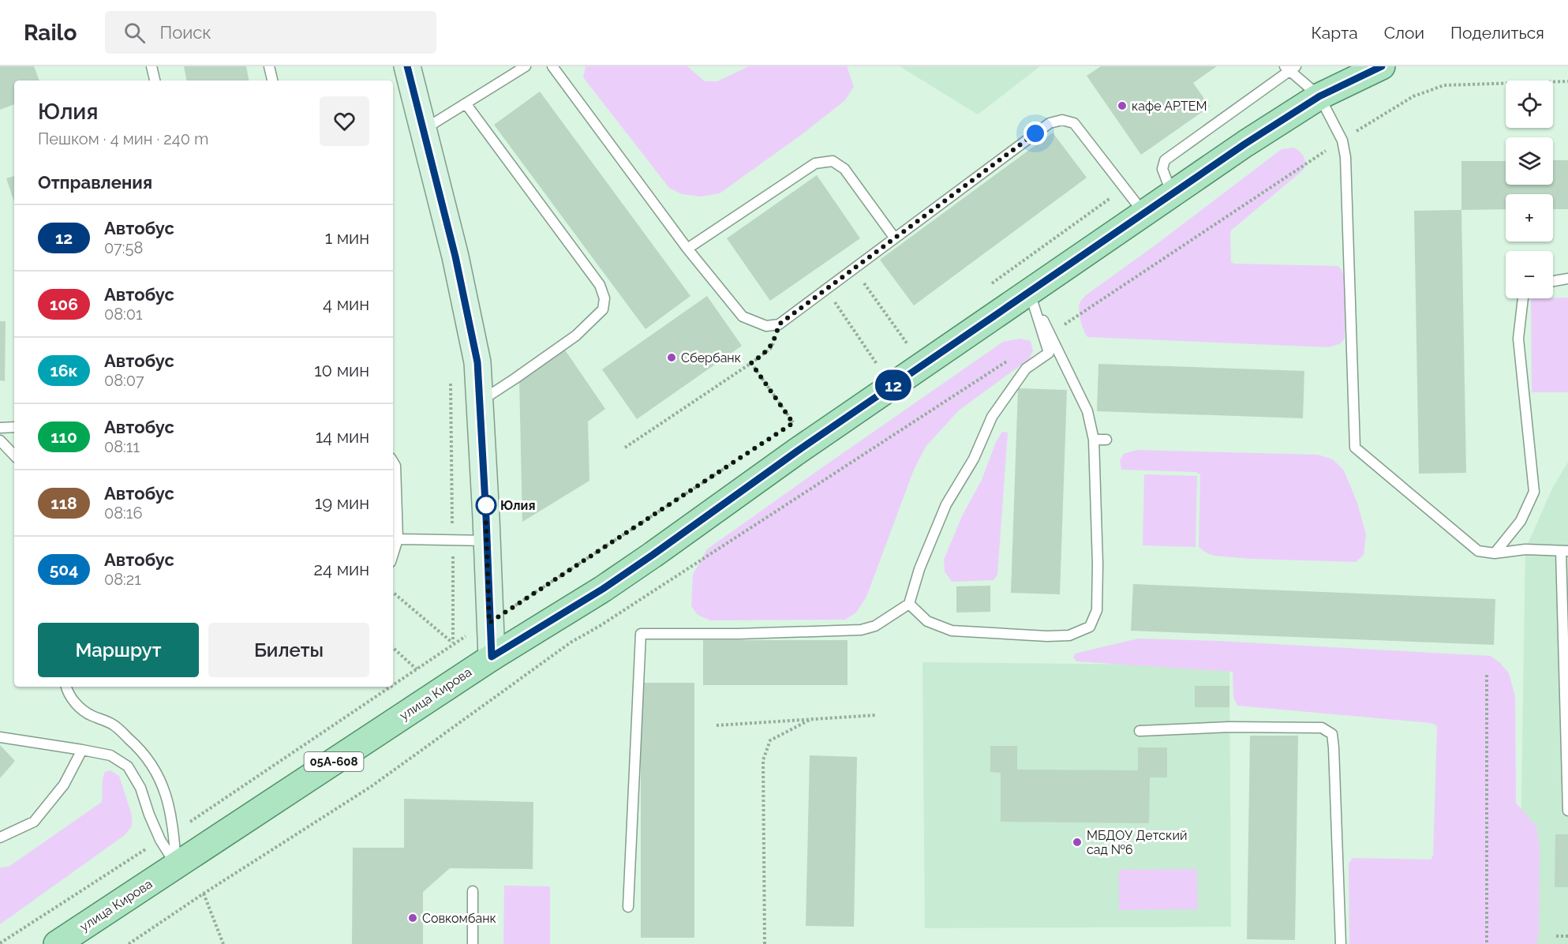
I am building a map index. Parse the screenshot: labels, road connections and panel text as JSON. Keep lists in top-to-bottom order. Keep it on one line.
{"streets":{"main road":["улица Кирова","05А-608"]},"places":["кафе АРТЕМ","Сбербанк","Юлия","МБДОУ Детский сад №6","Совкомбанк"],"lines":["bus line 12"],"page":{"header":"Railo","search":"Поиск","nav":["Карта","Слои","Поделиться"],"on_map":"12","map_buttons":["+","−"],"heading":[["Юлия","Пешком · 4 мин · 240 m"],"Отправления"],"list":[{"mark":"12","name":"Автобус","note":"07:58","value":"1 мин"},{"mark":"106","name":"Автобус","note":"08:01","value":"4 мин"},{"mark":"16к","name":"Автобус","note":"08:07","value":"10 мин"},{"mark":"110","name":"Автобус","note":"08:11","value":"14 мин"},{"mark":"118","name":"Автобус","note":"08:16","value":"19 мин"},{"mark":"504","name":"Автобус","note":"08:21","value":"24 мин"}],"buttons":["Маршрут","Билеты"]}}
